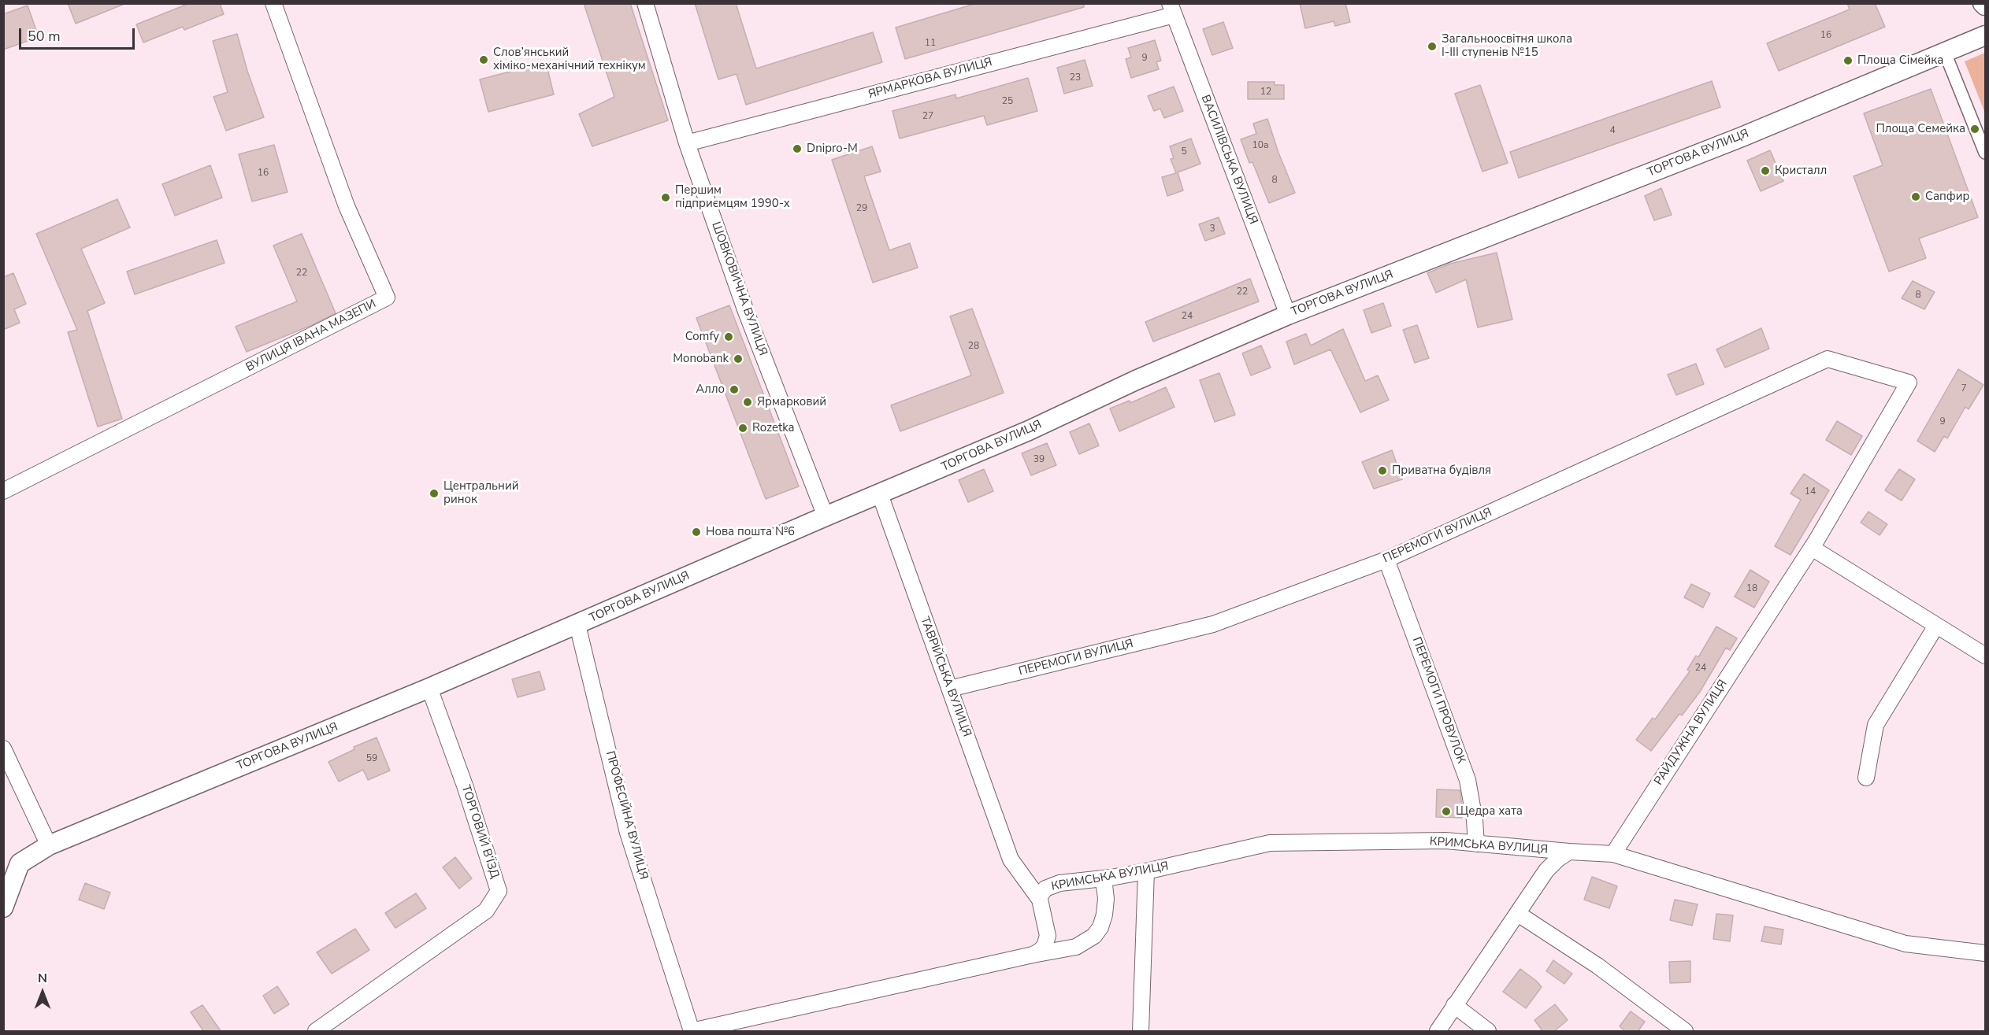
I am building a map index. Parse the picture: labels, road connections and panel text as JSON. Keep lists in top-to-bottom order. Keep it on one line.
{"streets":{"street":["ЯРМАРКОВА ВУЛИЦЯ","ТОРГОВА ВУЛИЦЯ","ВАСИЛІВСЬКА ВУЛИЦЯ","ШОВКОВИЧНА ВУЛИЦЯ","ВУЛИЦЯ ІВАНА МАЗЕПИ","ПЕРЕМОГИ ВУЛИЦЯ","ТАВРІЙСЬКА ВУЛИЦЯ","ПЕРЕМОГИ ПРОВУЛОК","РАЙДУЖНА ВУЛИЦЯ","ПРОФЕСІЙНА ВУЛИЦЯ","ТОРГОВИЙ В’ЇЗД","КРИМСЬКА ВУЛИЦЯ"]},"crossings":[["ЯРМАРКОВА ВУЛИЦЯ","ВАСИЛІВСЬКА ВУЛИЦЯ"],["ЯРМАРКОВА ВУЛИЦЯ","ШОВКОВИЧНА ВУЛИЦЯ"],["ТОРГОВА ВУЛИЦЯ","ВАСИЛІВСЬКА ВУЛИЦЯ"],["ТОРГОВА ВУЛИЦЯ","ШОВКОВИЧНА ВУЛИЦЯ"],["ТОРГОВА ВУЛИЦЯ","ТАВРІЙСЬКА ВУЛИЦЯ"],["ТОРГОВА ВУЛИЦЯ","ПРОФЕСІЙНА ВУЛИЦЯ"],["ТОРГОВА ВУЛИЦЯ","ТОРГОВИЙ В’ЇЗД"],["ПЕРЕМОГИ ВУЛИЦЯ","ТАВРІЙСЬКА ВУЛИЦЯ"],["ПЕРЕМОГИ ВУЛИЦЯ","ПЕРЕМОГИ ПРОВУЛОК"],["ПЕРЕМОГИ ВУЛИЦЯ","РАЙДУЖНА ВУЛИЦЯ"],["ТАВРІЙСЬКА ВУЛИЦЯ","КРИМСЬКА ВУЛИЦЯ"],["ПЕРЕМОГИ ПРОВУЛОК","КРИМСЬКА ВУЛИЦЯ"]],"places":["Загальноосвітня школа І-ІІІ ступенів №15","Слов’янський хіміко-механічний технікум","Площа Сімейка","Площа Семейка","Dnipro-M","Кристалл","Сапфир","Першим підприємцям 1990-х","Comfy","Monobank","Алло","Ярмарковий","Rozetka","Приватна будівля","Центральний ринок","Нова пошта №6","Щедра хата"],"house_numbers":["16","11","9","23","12","25","27","4","10а","5","16","8","29","3","22","22","8","24","28","7","9","39","14","18","24","59"],"scale_bar":"50 m","north":"top"}
